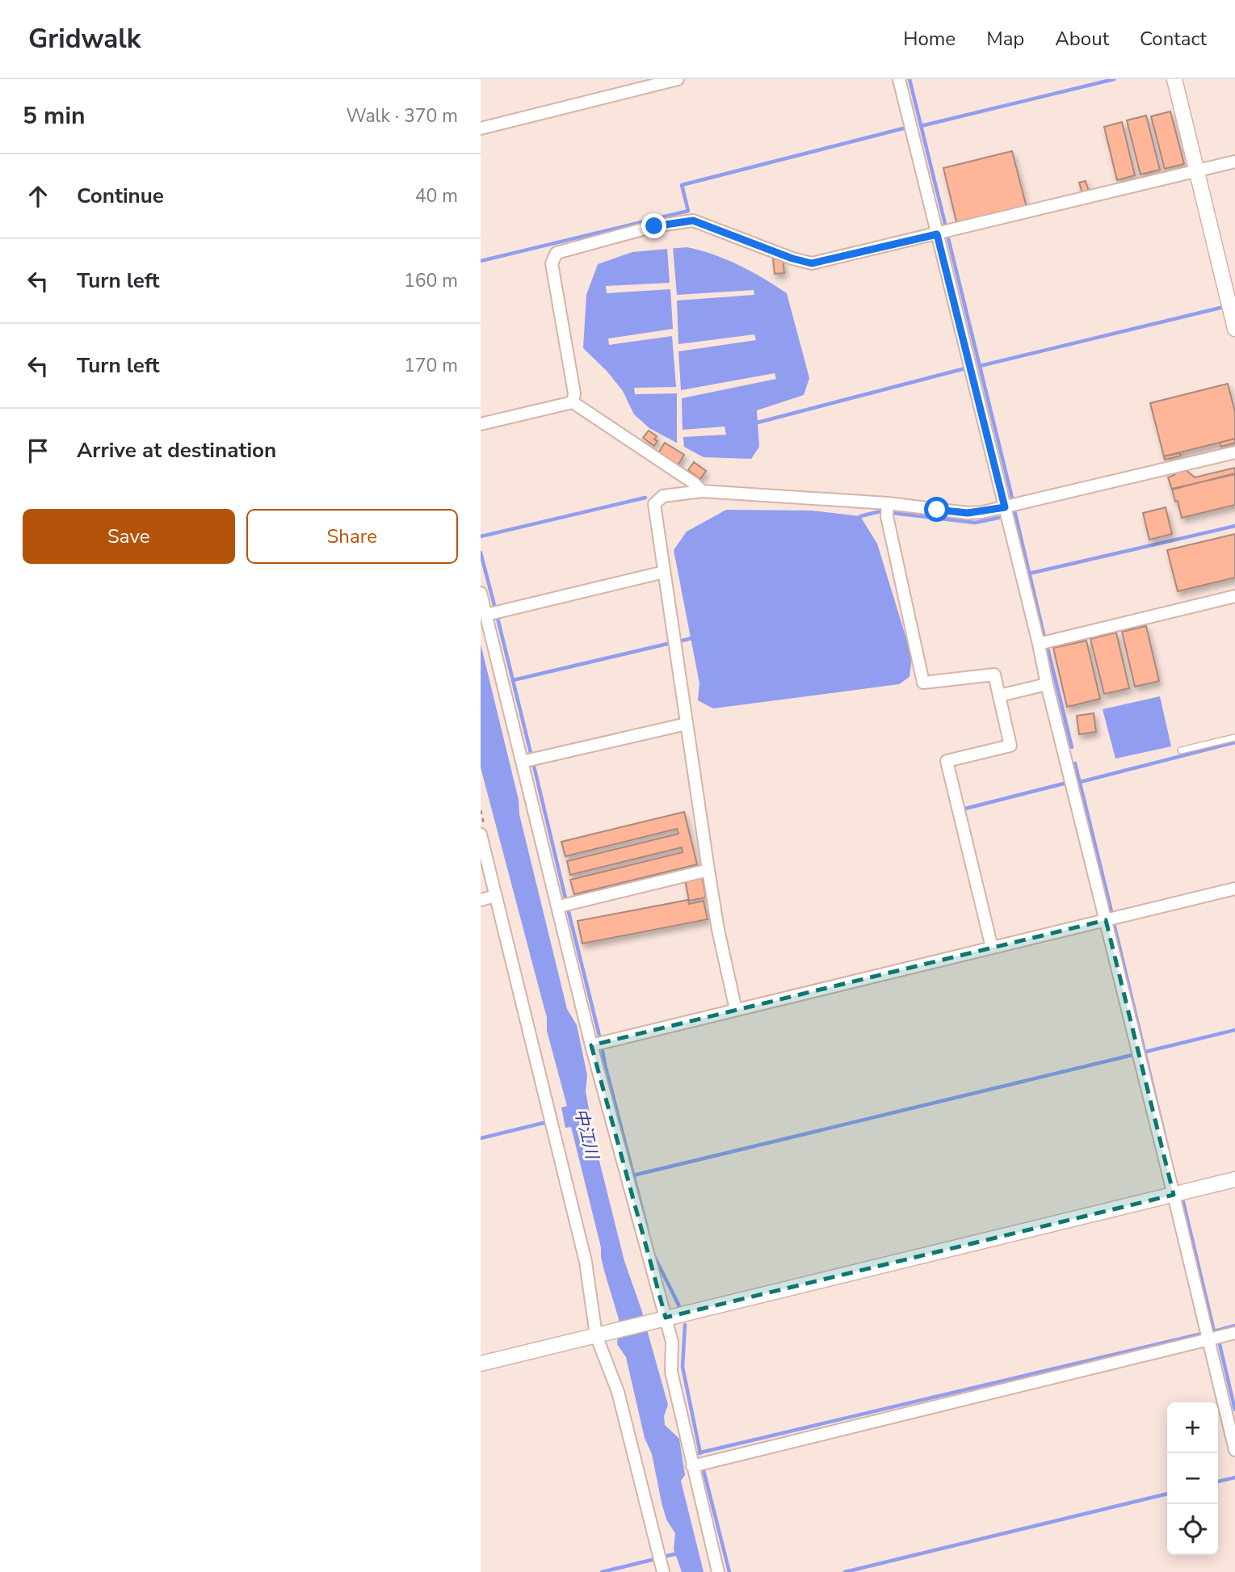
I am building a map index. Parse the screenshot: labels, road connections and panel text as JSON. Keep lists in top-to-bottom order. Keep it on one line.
{"water":["中江川"],"page":{"header":"Gridwalk","nav":["Home","Map","About","Contact"],"heading":["5 min","Walk · 370 m"],"list":[["Continue","40 m"],["Turn left","160 m"],["Turn left","170 m"],"Arrive at destination"],"buttons":["Save","Share"],"map_buttons":["+","−"]}}
